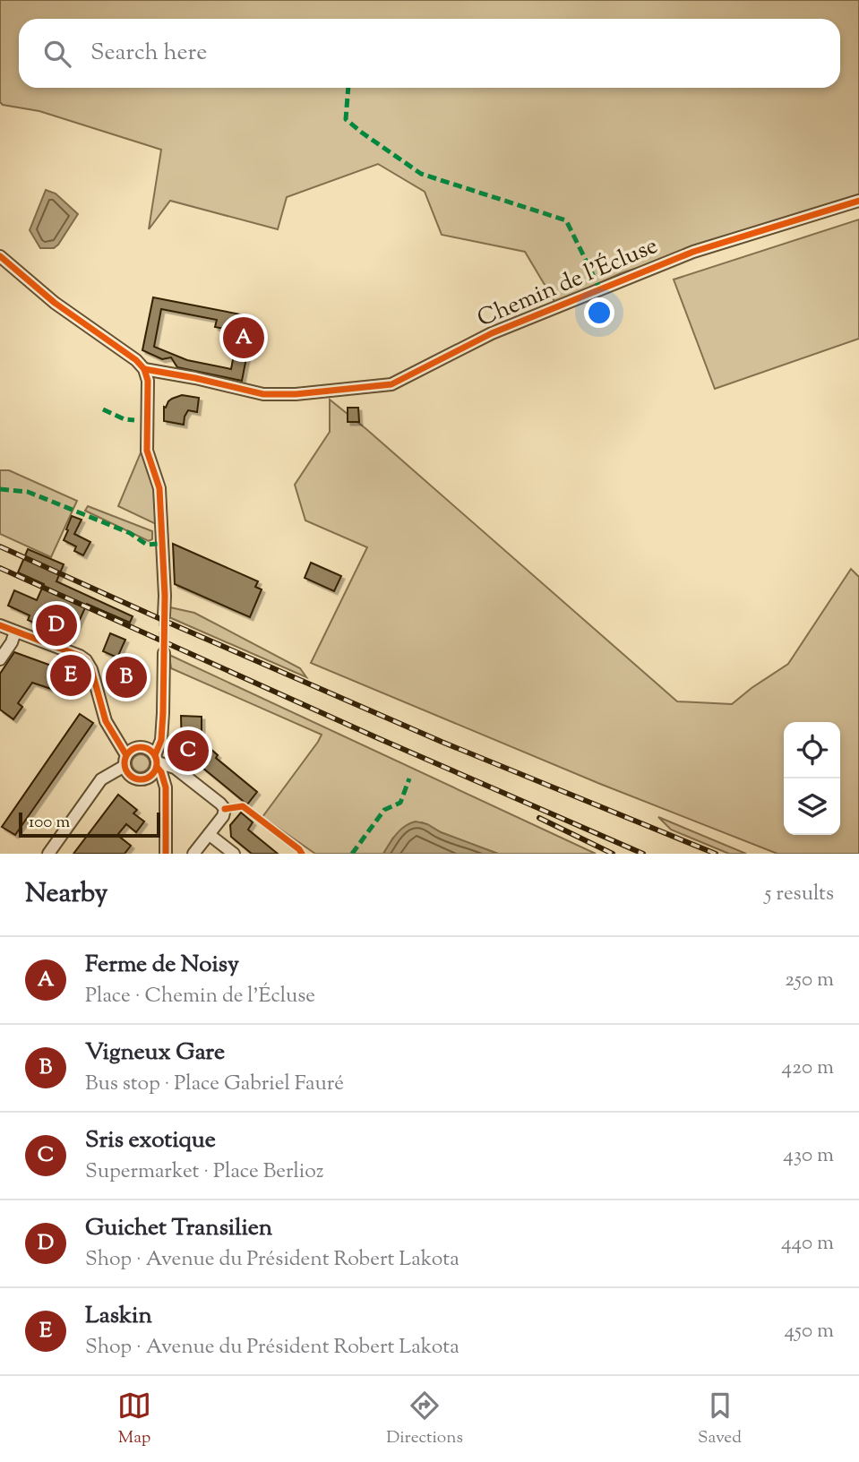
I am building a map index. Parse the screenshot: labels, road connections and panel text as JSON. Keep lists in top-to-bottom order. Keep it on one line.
{"streets":{"street":["Chemin de l'Écluse"]},"scale_bar":"100 m","page":{"search":"Search here","pins":["A","D","E","B","C"],"scale":"100 m","heading":["Nearby","5 results"],"list":[{"mark":"A","name":"Ferme de Noisy","note":"Place · Chemin de l'Écluse","value":"250 m"},{"mark":"B","name":"Vigneux Gare","note":"Bus stop · Place Gabriel Fauré","value":"420 m"},{"mark":"C","name":"Sris exotique","note":"Supermarket · Place Berlioz","value":"430 m"},{"mark":"D","name":"Guichet Transilien","note":"Shop · Avenue du Président Robert Lakota","value":"440 m"},{"mark":"E","name":"Laskin","note":"Shop · Avenue du Président Robert Lakota","value":"450 m"}],"nav":["Map","Directions","Saved"]}}
